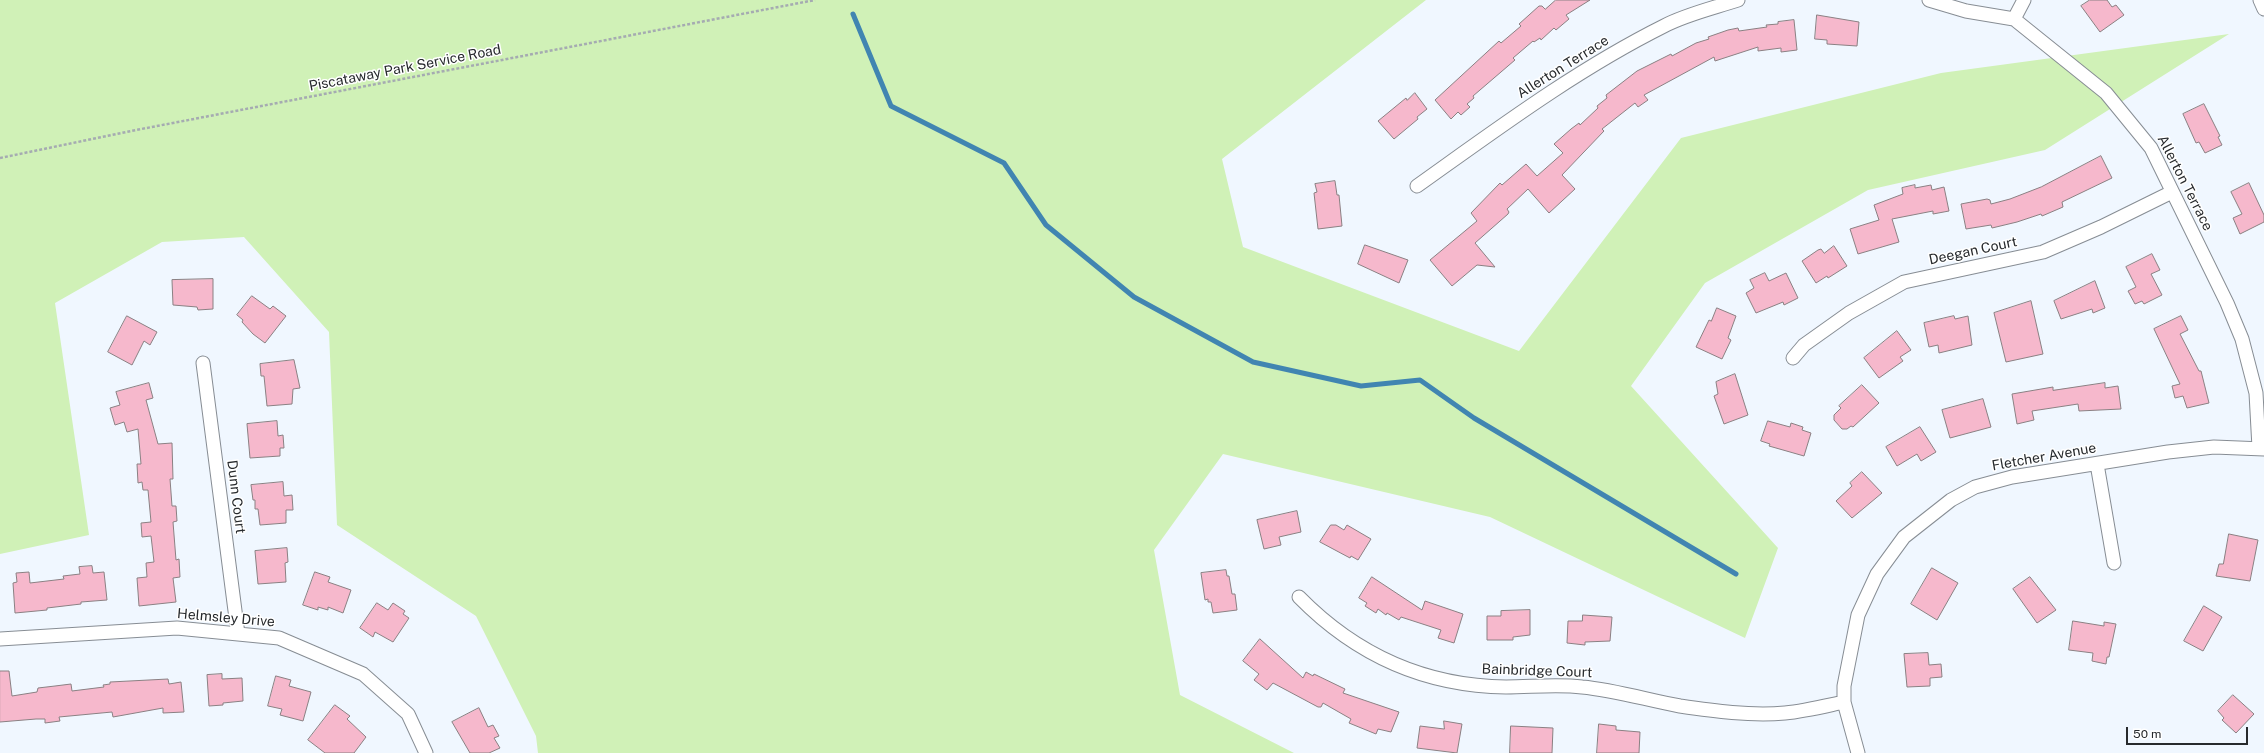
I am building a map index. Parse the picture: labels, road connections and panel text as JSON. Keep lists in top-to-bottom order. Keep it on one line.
{"streets":{"street":["Allerton Terrace","Deegan Court","Fletcher Avenue","Dunn Court","Helmsley Drive","Bainbridge Court"],"path":["Piscataway Park Service Road"]},"crossings":[["Allerton Terrace","Deegan Court"],["Allerton Terrace","Fletcher Avenue"],["Fletcher Avenue","Bainbridge Court"],["Dunn Court","Helmsley Drive"]],"scale_bar":"50 m"}
